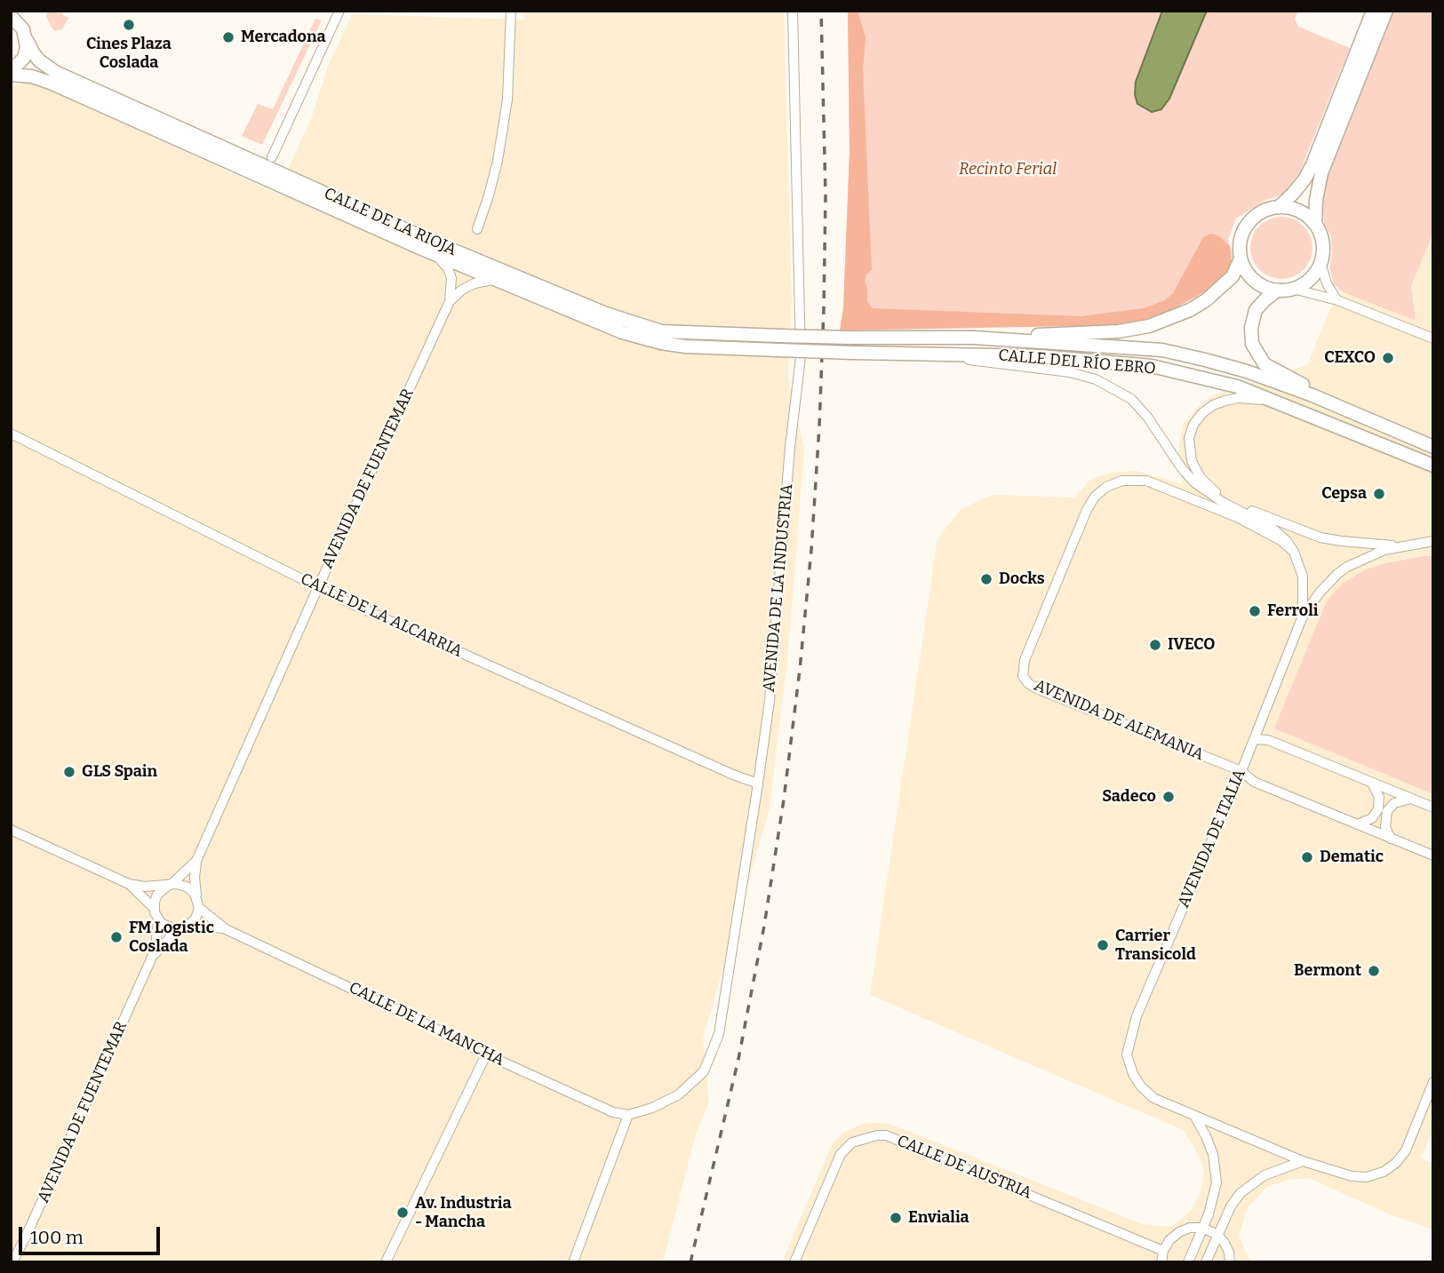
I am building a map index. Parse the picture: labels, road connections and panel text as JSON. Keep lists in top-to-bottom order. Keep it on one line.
{"streets":{"main road":["CALLE DE LA RIOJA","CALLE DEL RÍO EBRO"],"street":["AVENIDA DE FUENTEMAR","AVENIDA DE LA INDUSTRIA","CALLE DE LA ALCARRIA","AVENIDA DE ALEMANIA","AVENIDA DE ITALIA","CALLE DE LA MANCHA","CALLE DE AUSTRIA"]},"crossings":[["CALLE DE LA RIOJA","CALLE DEL RÍO EBRO"],["CALLE DE LA RIOJA","AVENIDA DE FUENTEMAR"],["AVENIDA DE FUENTEMAR","CALLE DE LA ALCARRIA"],["AVENIDA DE FUENTEMAR","CALLE DE LA MANCHA"],["AVENIDA DE LA INDUSTRIA","CALLE DE LA ALCARRIA"],["AVENIDA DE LA INDUSTRIA","CALLE DE LA MANCHA"],["AVENIDA DE ALEMANIA","AVENIDA DE ITALIA"]],"parks":["Recinto Ferial"],"places":["Cines Plaza Coslada","Mercadona","CEXCO","Cepsa","Docks","Ferroli","IVECO","GLS Spain","Sadeco","Dematic","FM Logistic Coslada","Carrier Transicold","Bermont","Av. Industria - Mancha","Envialia"],"scale_bar":"100 m"}
